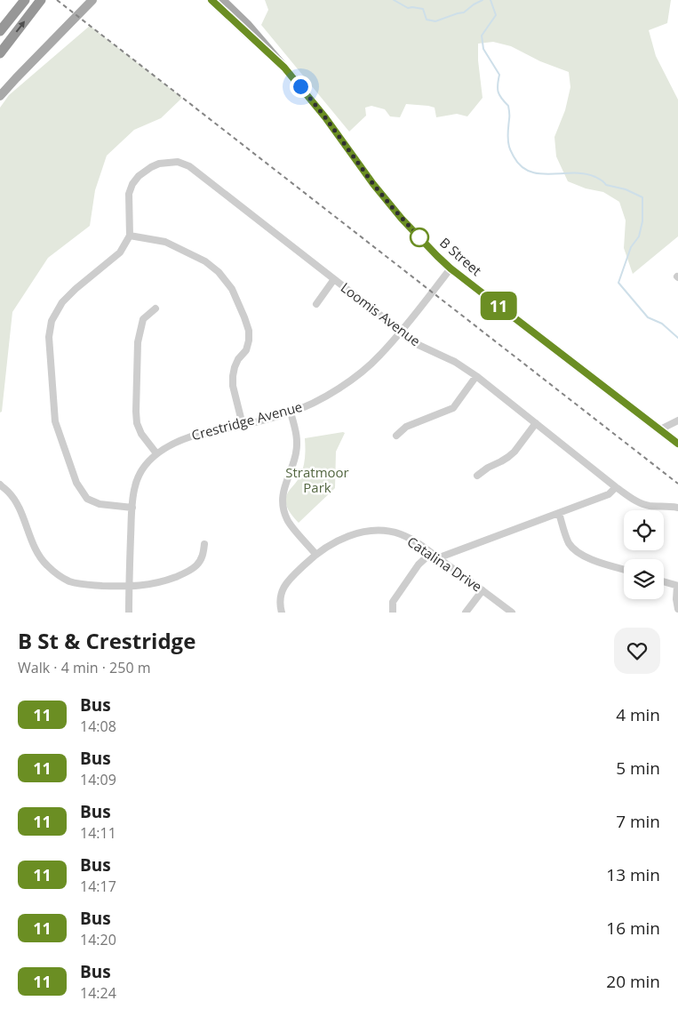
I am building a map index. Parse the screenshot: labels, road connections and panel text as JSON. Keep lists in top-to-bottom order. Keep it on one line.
{"streets":{"main road":["B Street"],"street":["Loomis Avenue","Crestridge Avenue","Catalina Drive"]},"crossings":[["B Street","Crestridge Avenue"],["Loomis Avenue","Crestridge Avenue"]],"parks":["Stratmoor Park"],"lines":["bus line 11"],"page":{"on_map":"11","heading":["B St & Crestridge","Walk · 4 min · 250 m"],"list":[{"mark":"11","name":"Bus","note":"14:08","value":"4 min"},{"mark":"11","name":"Bus","note":"14:09","value":"5 min"},{"mark":"11","name":"Bus","note":"14:11","value":"7 min"},{"mark":"11","name":"Bus","note":"14:17","value":"13 min"},{"mark":"11","name":"Bus","note":"14:20","value":"16 min"},{"mark":"11","name":"Bus","note":"14:24","value":"20 min"}]}}
